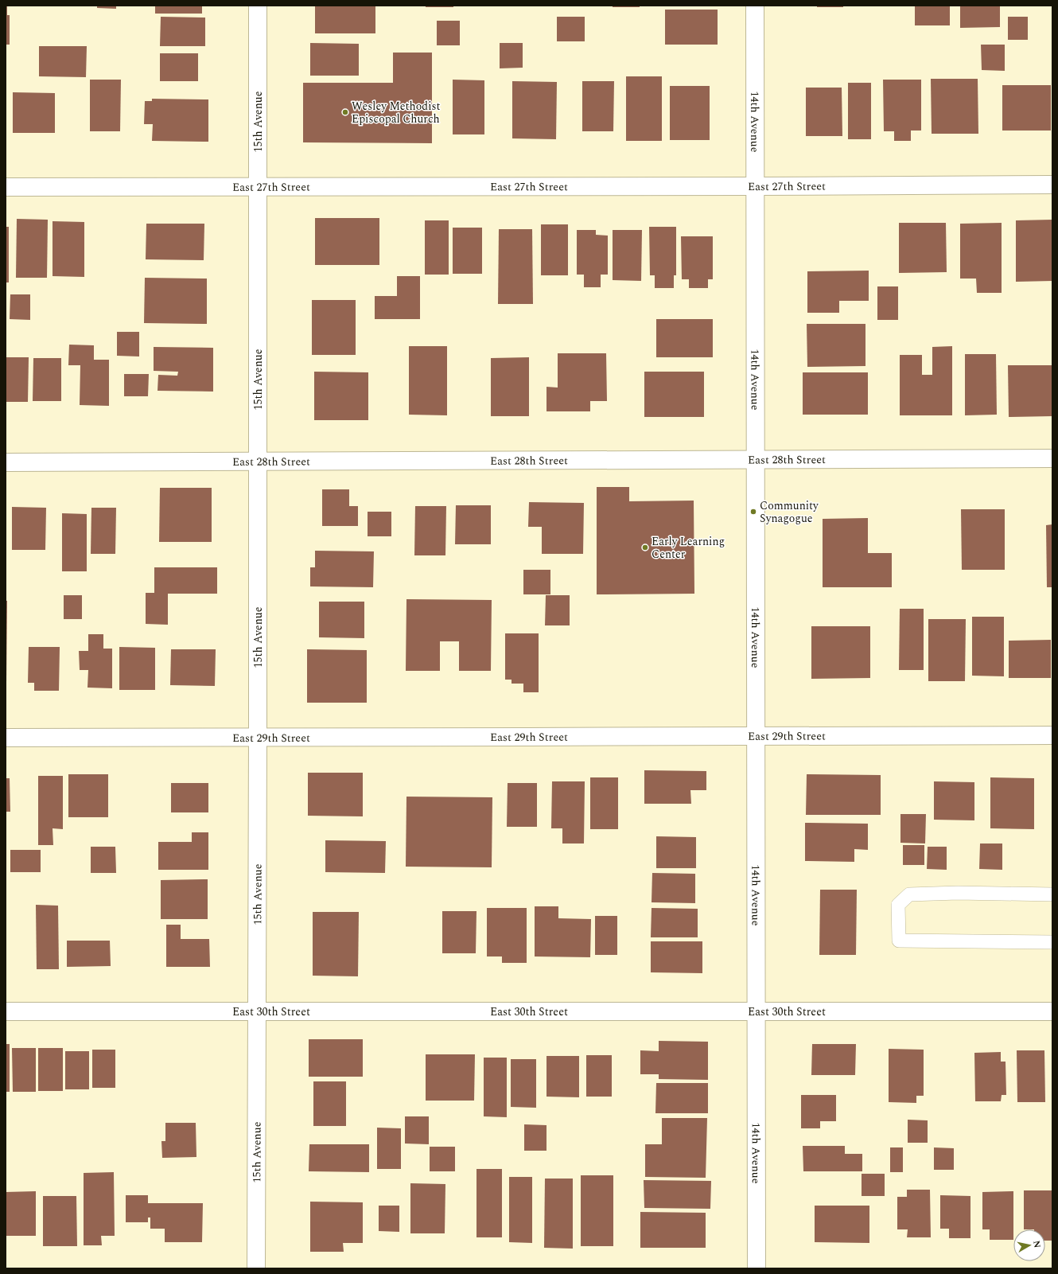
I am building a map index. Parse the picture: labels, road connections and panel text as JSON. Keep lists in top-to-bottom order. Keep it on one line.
{"streets":{"street":["15th Avenue","14th Avenue","East 27th Street","East 28th Street","East 29th Street","East 30th Street"]},"crossings":[["15th Avenue","East 27th Street"],["15th Avenue","East 28th Street"],["15th Avenue","East 29th Street"],["15th Avenue","East 30th Street"],["14th Avenue","East 27th Street"],["14th Avenue","East 28th Street"],["14th Avenue","East 29th Street"],["14th Avenue","East 30th Street"]],"places":["Wesley Methodist Episcopal Church","Community Synagogue","Early Learning Center"],"north":"right"}
